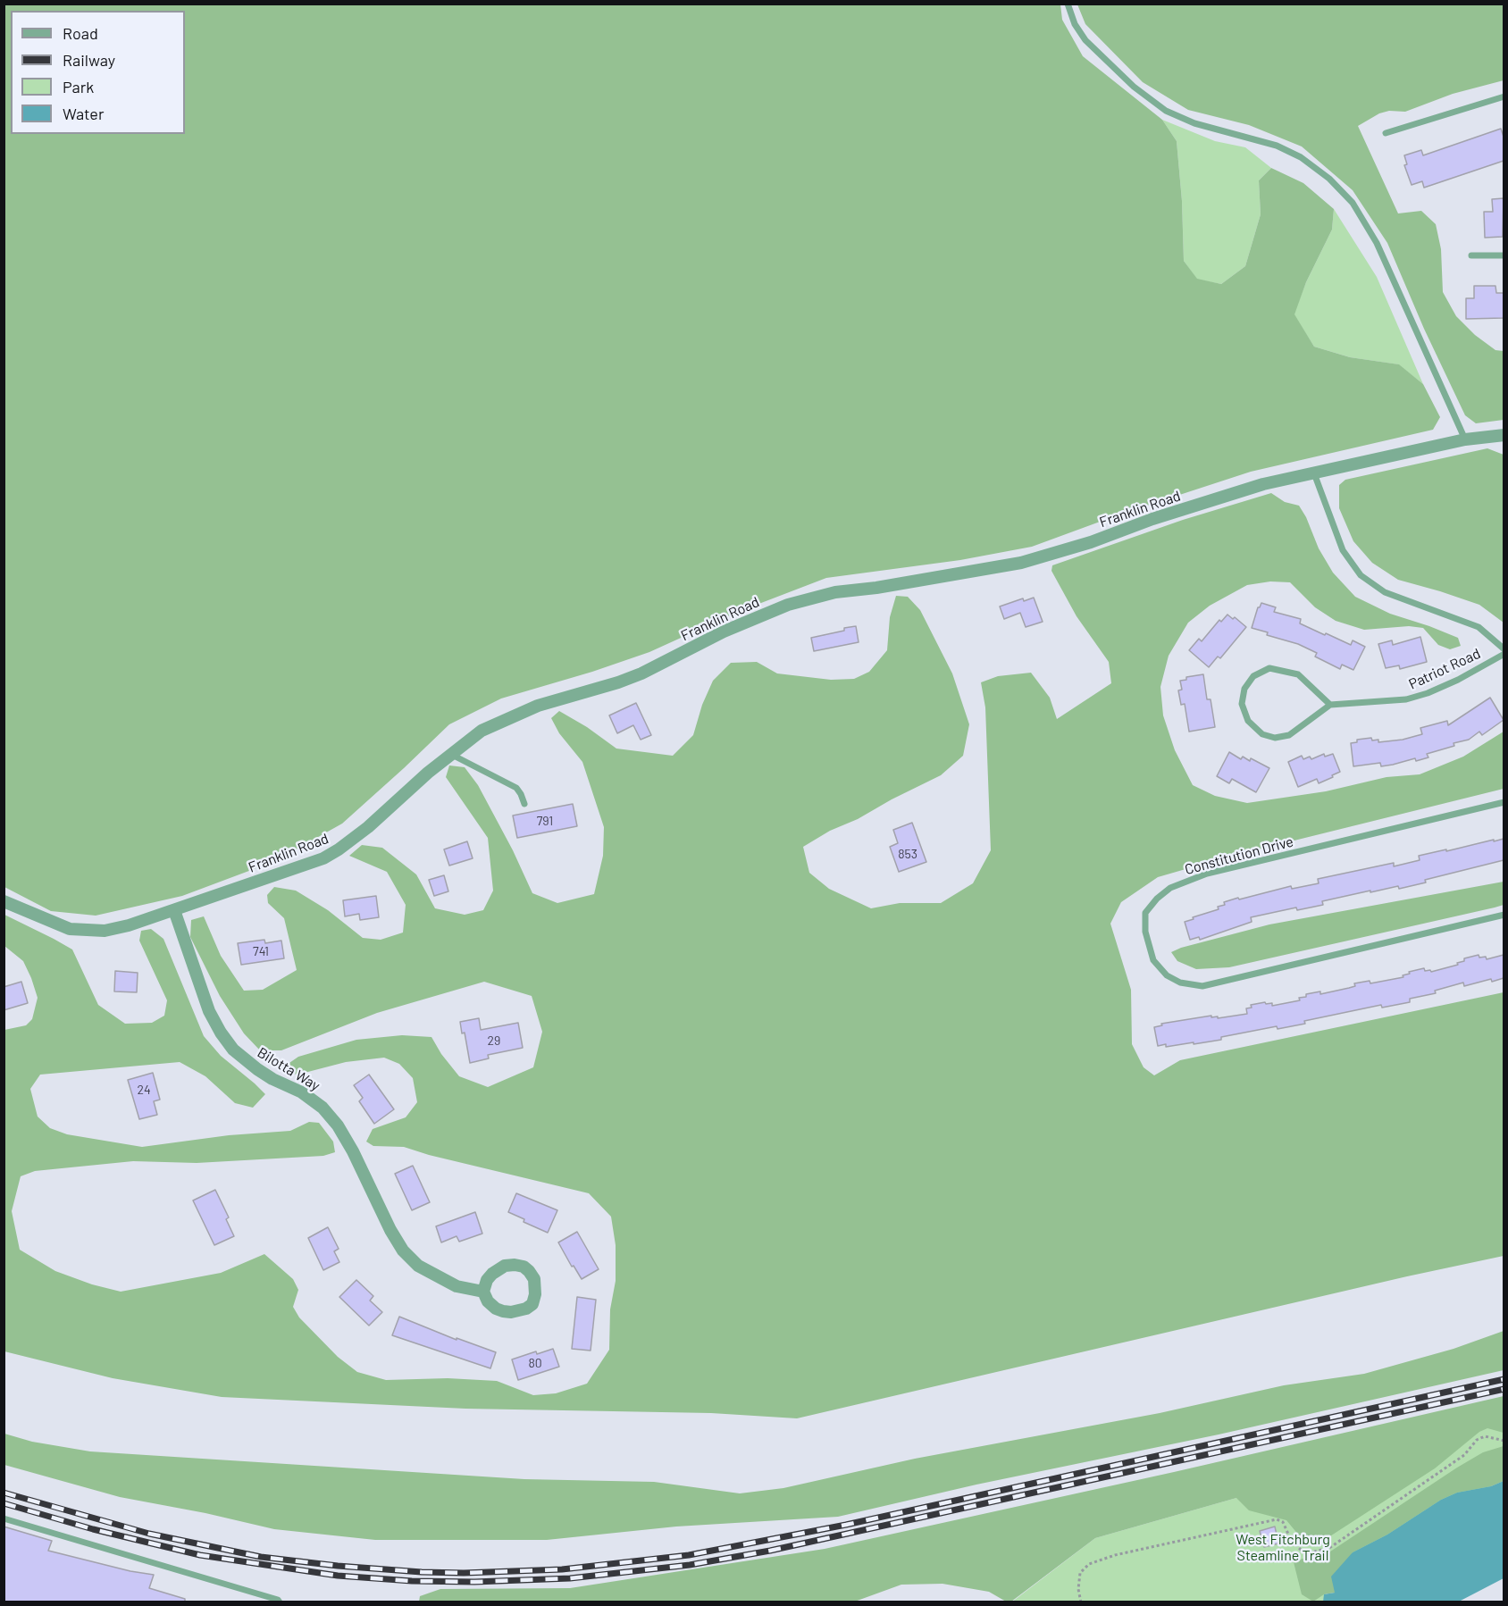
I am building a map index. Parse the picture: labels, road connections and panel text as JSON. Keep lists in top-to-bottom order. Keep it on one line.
{"streets":{"street":["Franklin Road","Bilotta Way"],"lane":["Patriot Road","Constitution Drive"]},"crossings":[["Franklin Road","Bilotta Way"]],"parks":["West Fitchburg Steamline Trail"],"house_numbers":["791","853","741","29","24","80"],"legend":["Road","Railway","Park","Water"]}
